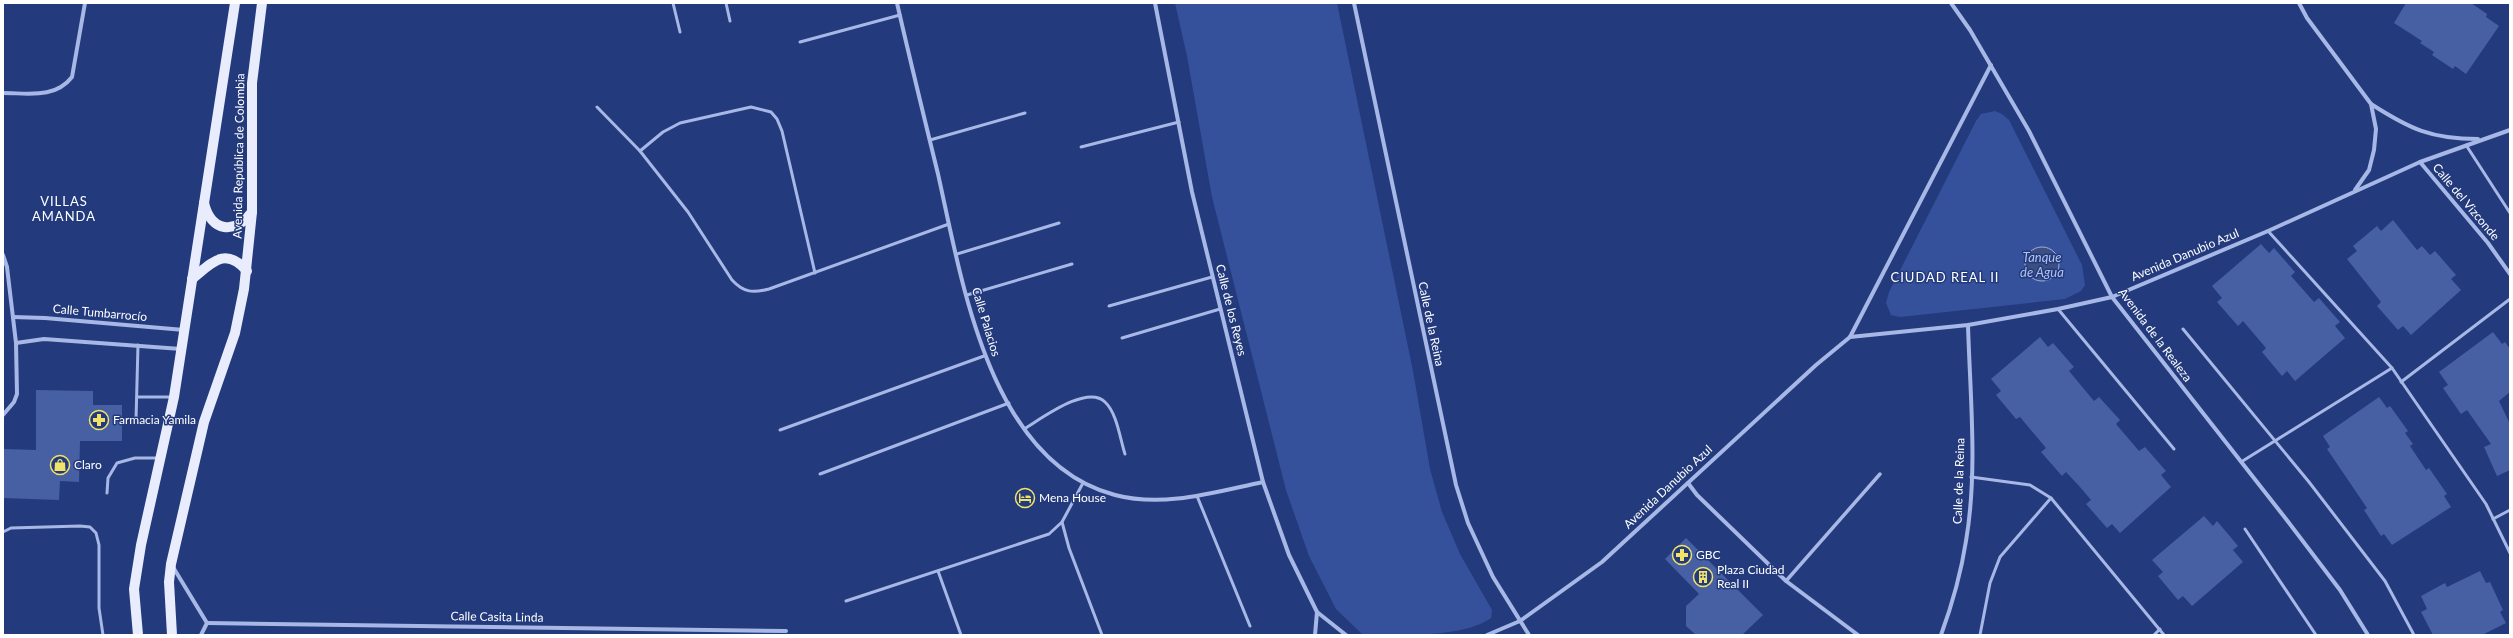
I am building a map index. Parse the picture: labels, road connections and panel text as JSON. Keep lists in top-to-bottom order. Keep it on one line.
{"streets":{"main road":["Avenida República de Colombia"],"street":["Calle del Vizconde","Avenida Danubio Azul","Calle de los Reyes","Calle Tumbarrocío","Calle Palacios","Calle de la Reina","Avenida de la Realeza","Calle Casita Linda"]},"crossings":[["Avenida República de Colombia","Calle Tumbarrocío"],["Calle del Vizconde","Avenida Danubio Azul"],["Avenida Danubio Azul","Calle de la Reina"],["Avenida Danubio Azul","Avenida de la Realeza"],["Calle de los Reyes","Calle Palacios"]],"districts":["VILLAS AMANDA","CIUDAD REAL II"],"water":["Tanque de Agua"],"places":{"pharmacy":["Farmacia Yamila","GBC"],"shop":["Claro"],"hotel":["Mena House"],"building":["Plaza Ciudad Real II"]}}
